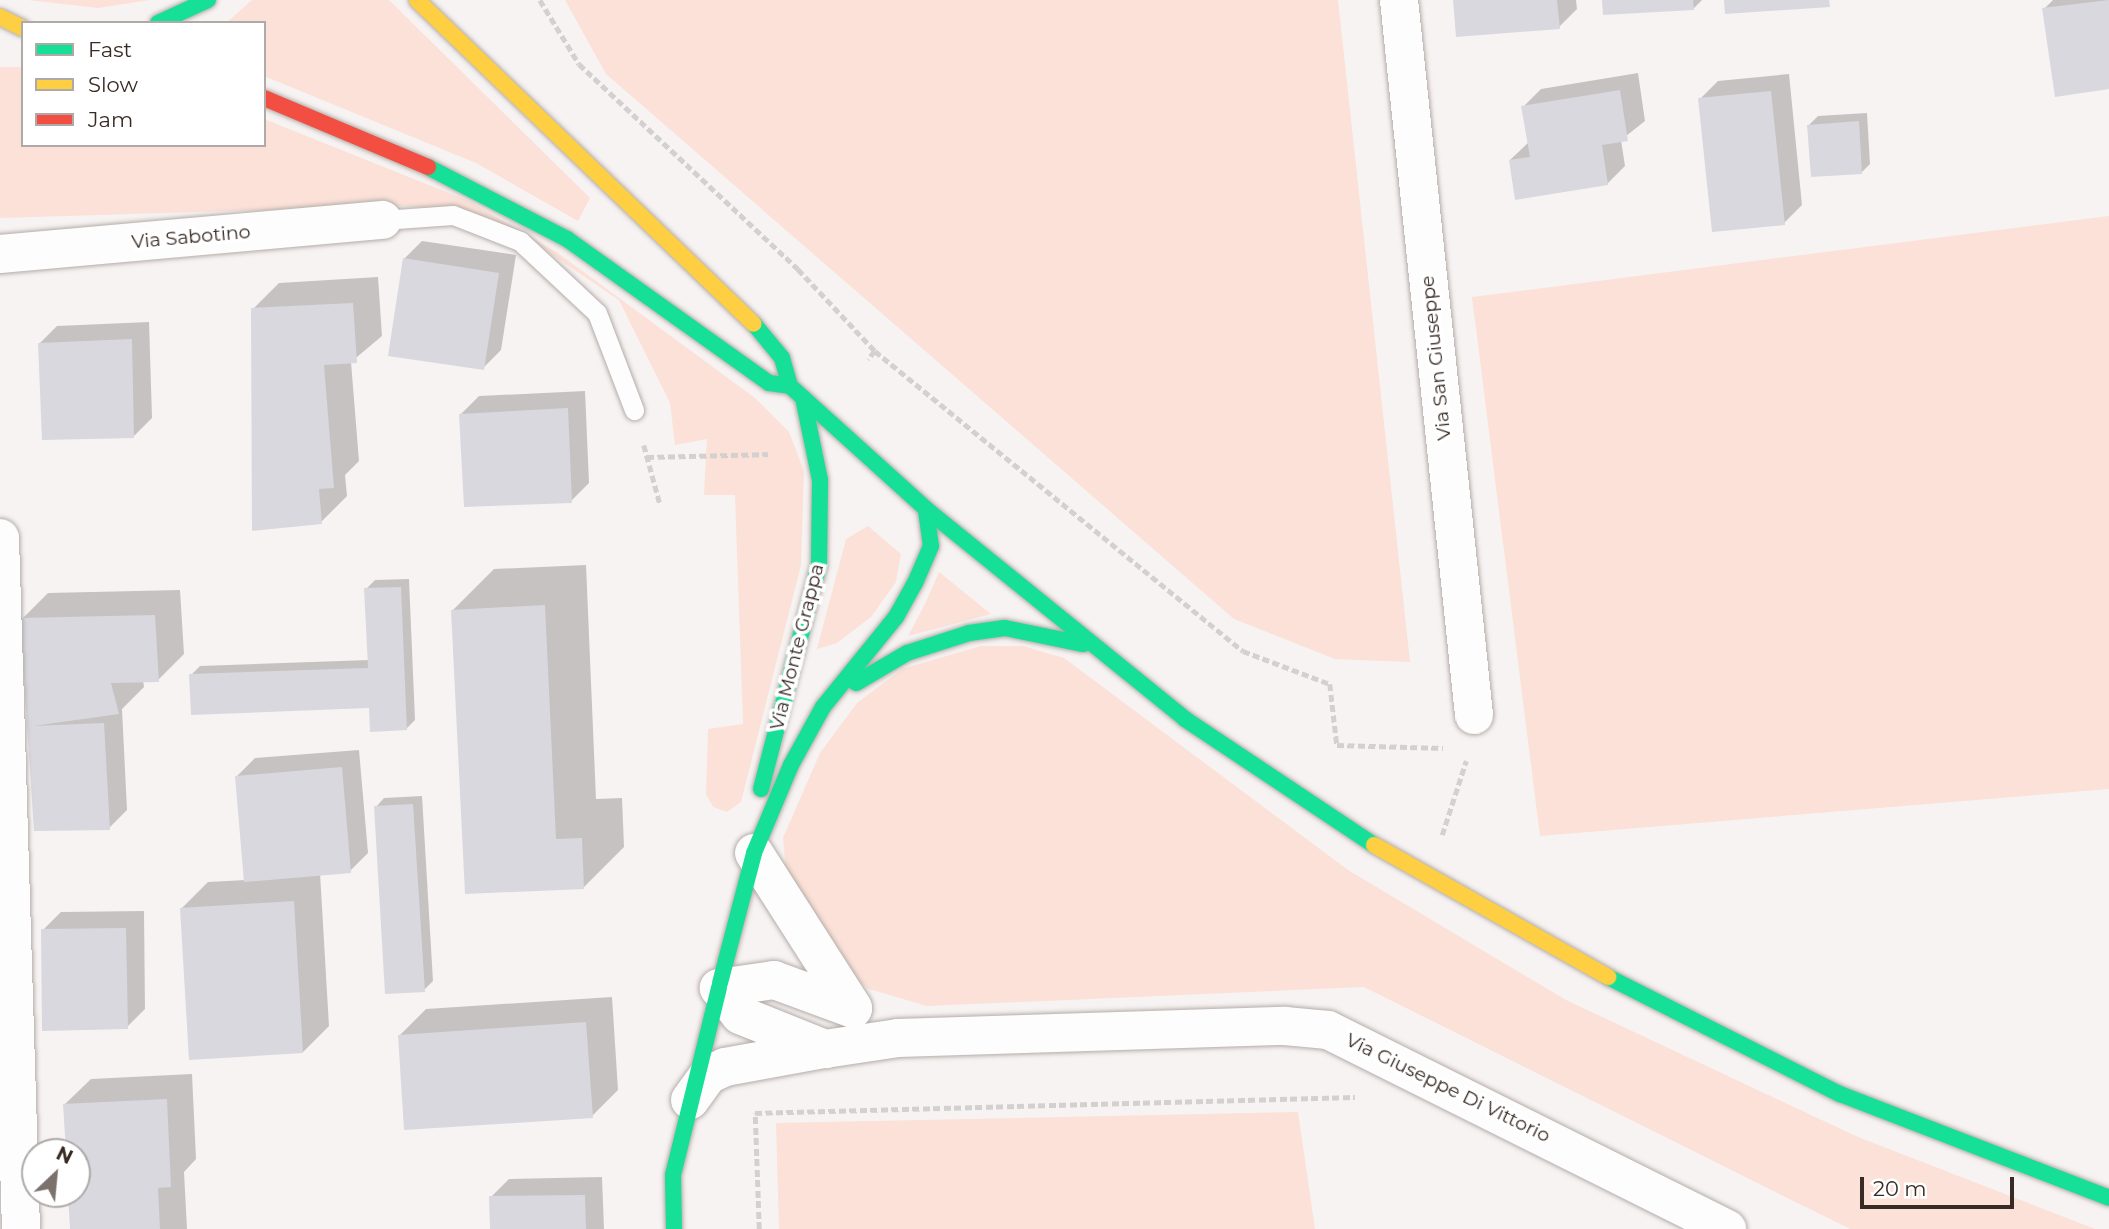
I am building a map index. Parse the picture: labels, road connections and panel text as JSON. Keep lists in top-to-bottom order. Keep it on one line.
{"streets":{"main road":["Via Monte Grappa"],"street":["Via Sabotino","Via San Giuseppe","Via Giuseppe Di Vittorio"]},"crossings":[["Via Monte Grappa","Via Giuseppe Di Vittorio"]],"legend":["Fast","Slow","Jam"],"scale_bar":"20 m","north":"top right"}
